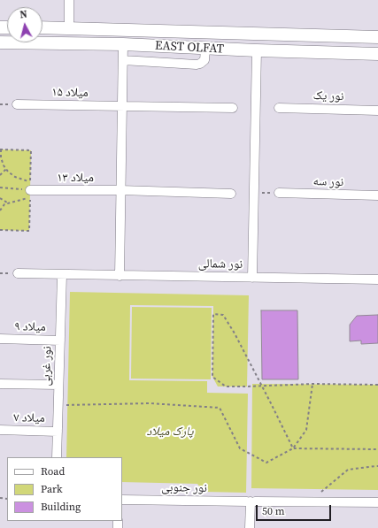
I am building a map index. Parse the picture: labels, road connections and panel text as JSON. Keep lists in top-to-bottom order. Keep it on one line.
{"streets":{"main road":["EAST OLFAT"],"street":["میلاد ۱۵","نور یک","میلاد ۱۳","نور سه","نور شمالی","میلاد ۹","نور غربی","میلاد ۷","نور جنوبی"]},"crossings":[["نور شمالی","نور غربی"],["میلاد ۹","نور غربی"],["نور غربی","میلاد ۷"]],"parks":["پارک میلاد"],"legend":["Road","Park","Building"],"scale_bar":"50 m","north":"top"}
